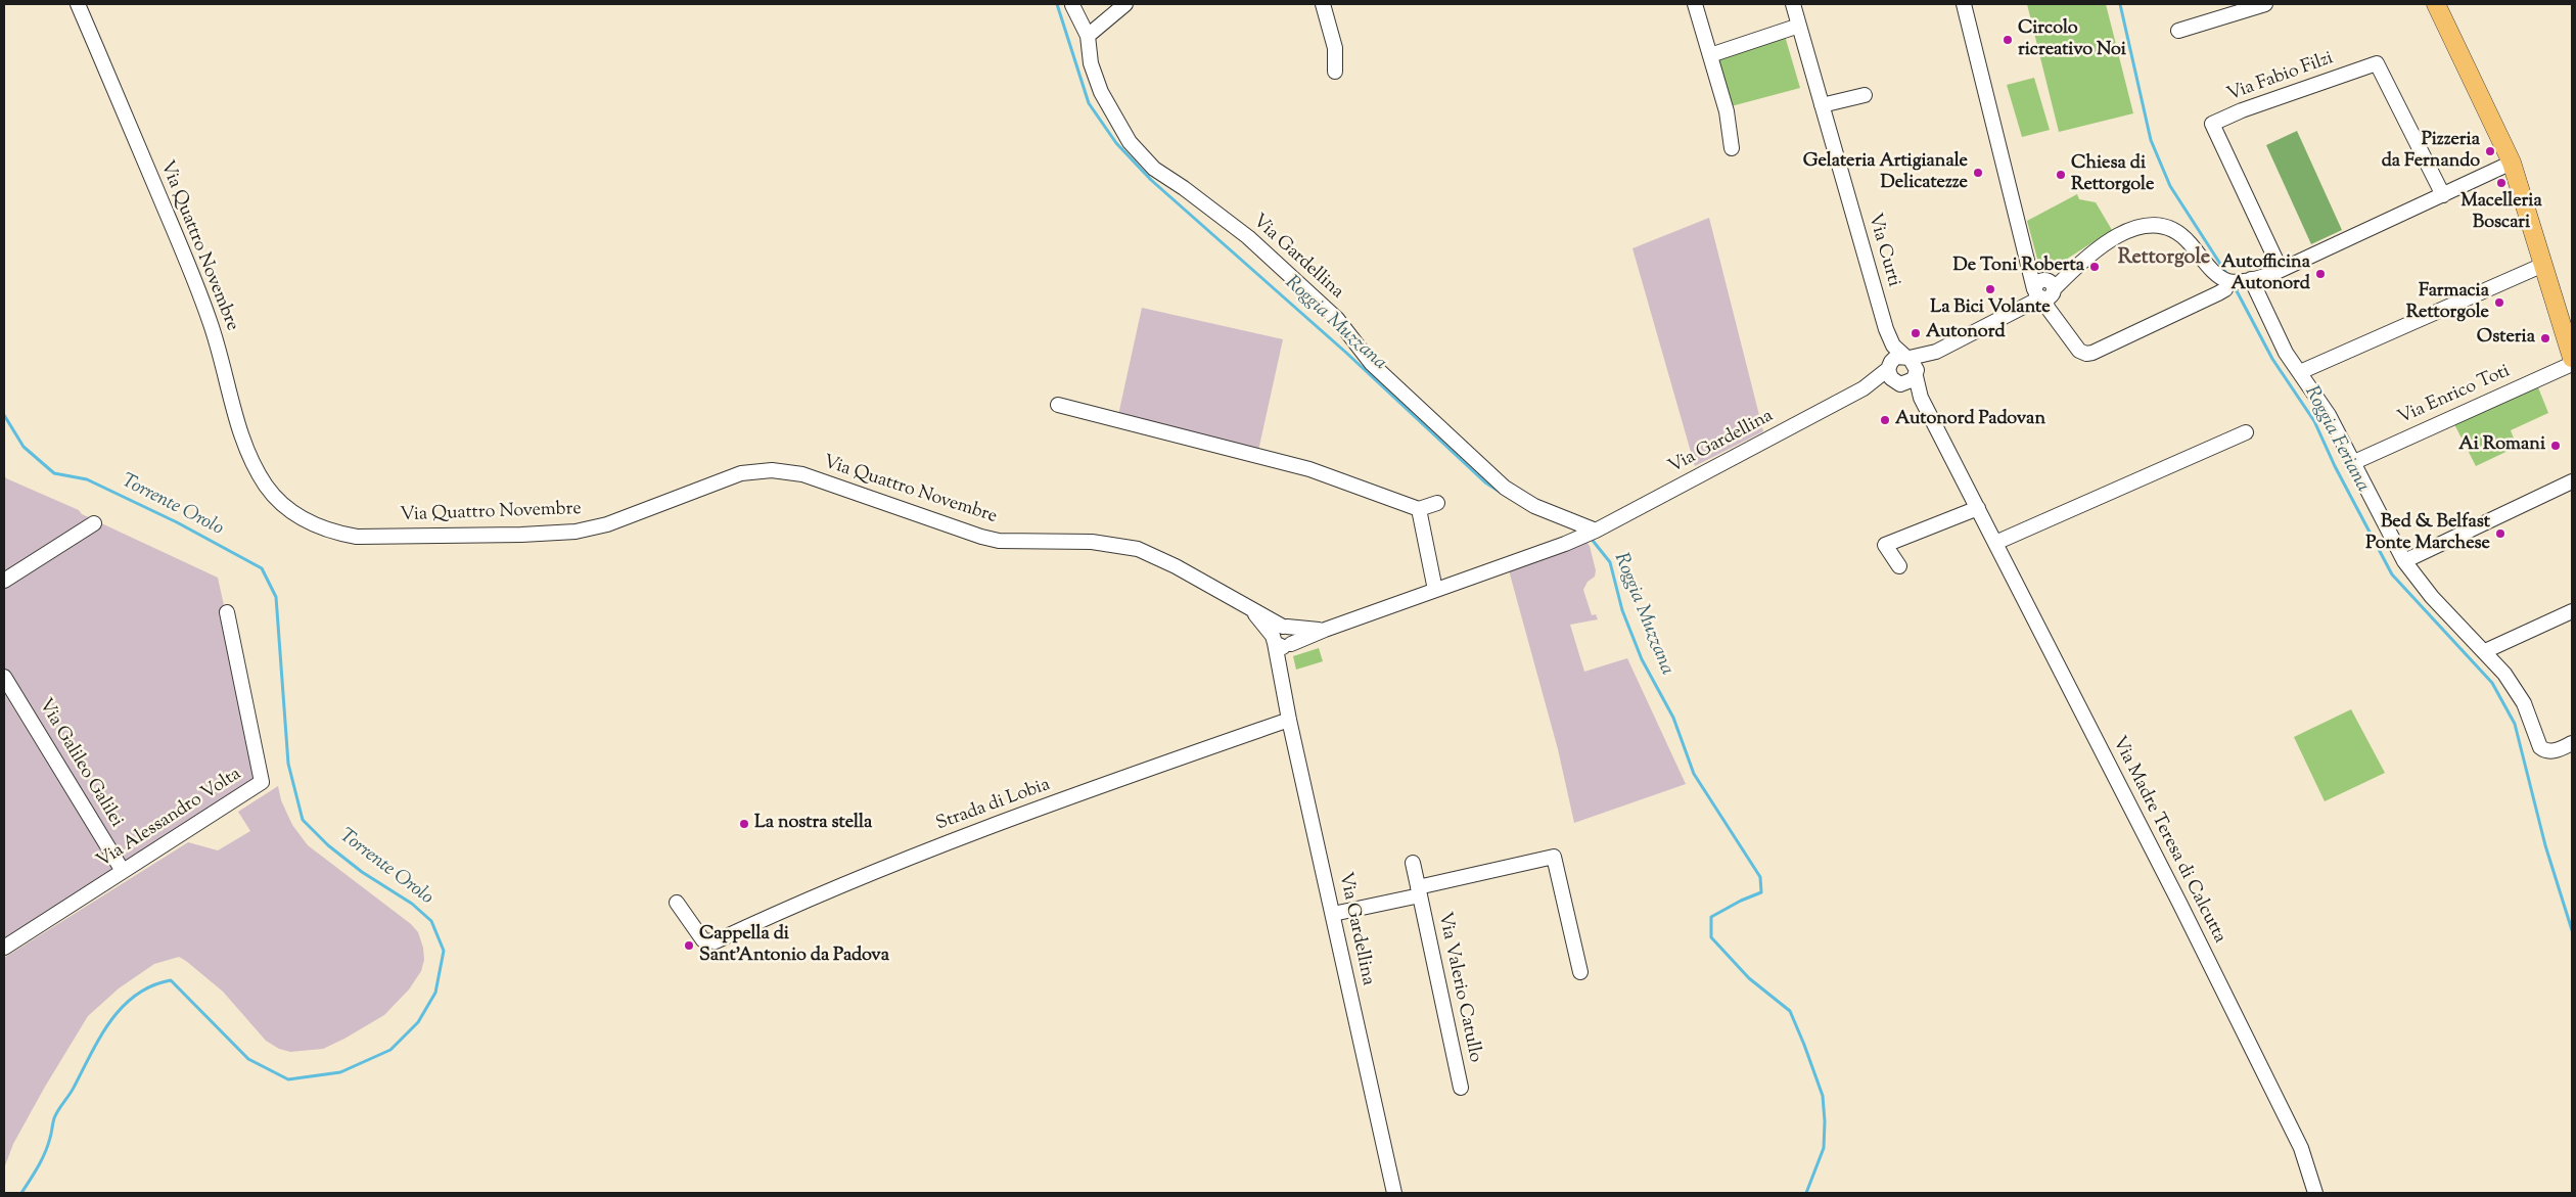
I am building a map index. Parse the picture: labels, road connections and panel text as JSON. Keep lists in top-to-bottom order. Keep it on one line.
{"streets":{"street":["Via Fabio Filzi","Via Quattro Novembre","Via Curti","Via Gardellina","Via Enrico Toti","Via Galileo Galilei","Strada di Lobia","Via Alessandro Volta","Via Madre Teresa di Calcutta","Via Valerio Catullo"]},"crossings":[["Via Quattro Novembre","Via Gardellina"],["Via Curti","Via Gardellina"],["Via Curti","Via Madre Teresa di Calcutta"],["Via Gardellina","Strada di Lobia"],["Via Gardellina","Via Madre Teresa di Calcutta"],["Via Gardellina","Via Valerio Catullo"],["Via Galileo Galilei","Via Alessandro Volta"]],"districts":["Rettorgole"],"water":["Roggia Muzzana","Roggia Feriana","Torrente Orolo"],"places":["Circolo ricreativo Noi","Pizzeria da Fernando","Gelateria Artigianale Delicatezze","Chiesa di Rettorgole","Macelleria Boscari","De Toni Roberta","Autofficina Autonord","La Bici Volante","Farmacia Rettorgole","Autonord","Osteria","Autonord Padovan","Ai Romani","Bed & Belfast Ponte Marchese","La nostra stella","Cappella di Sant'Antonio da Padova"]}
